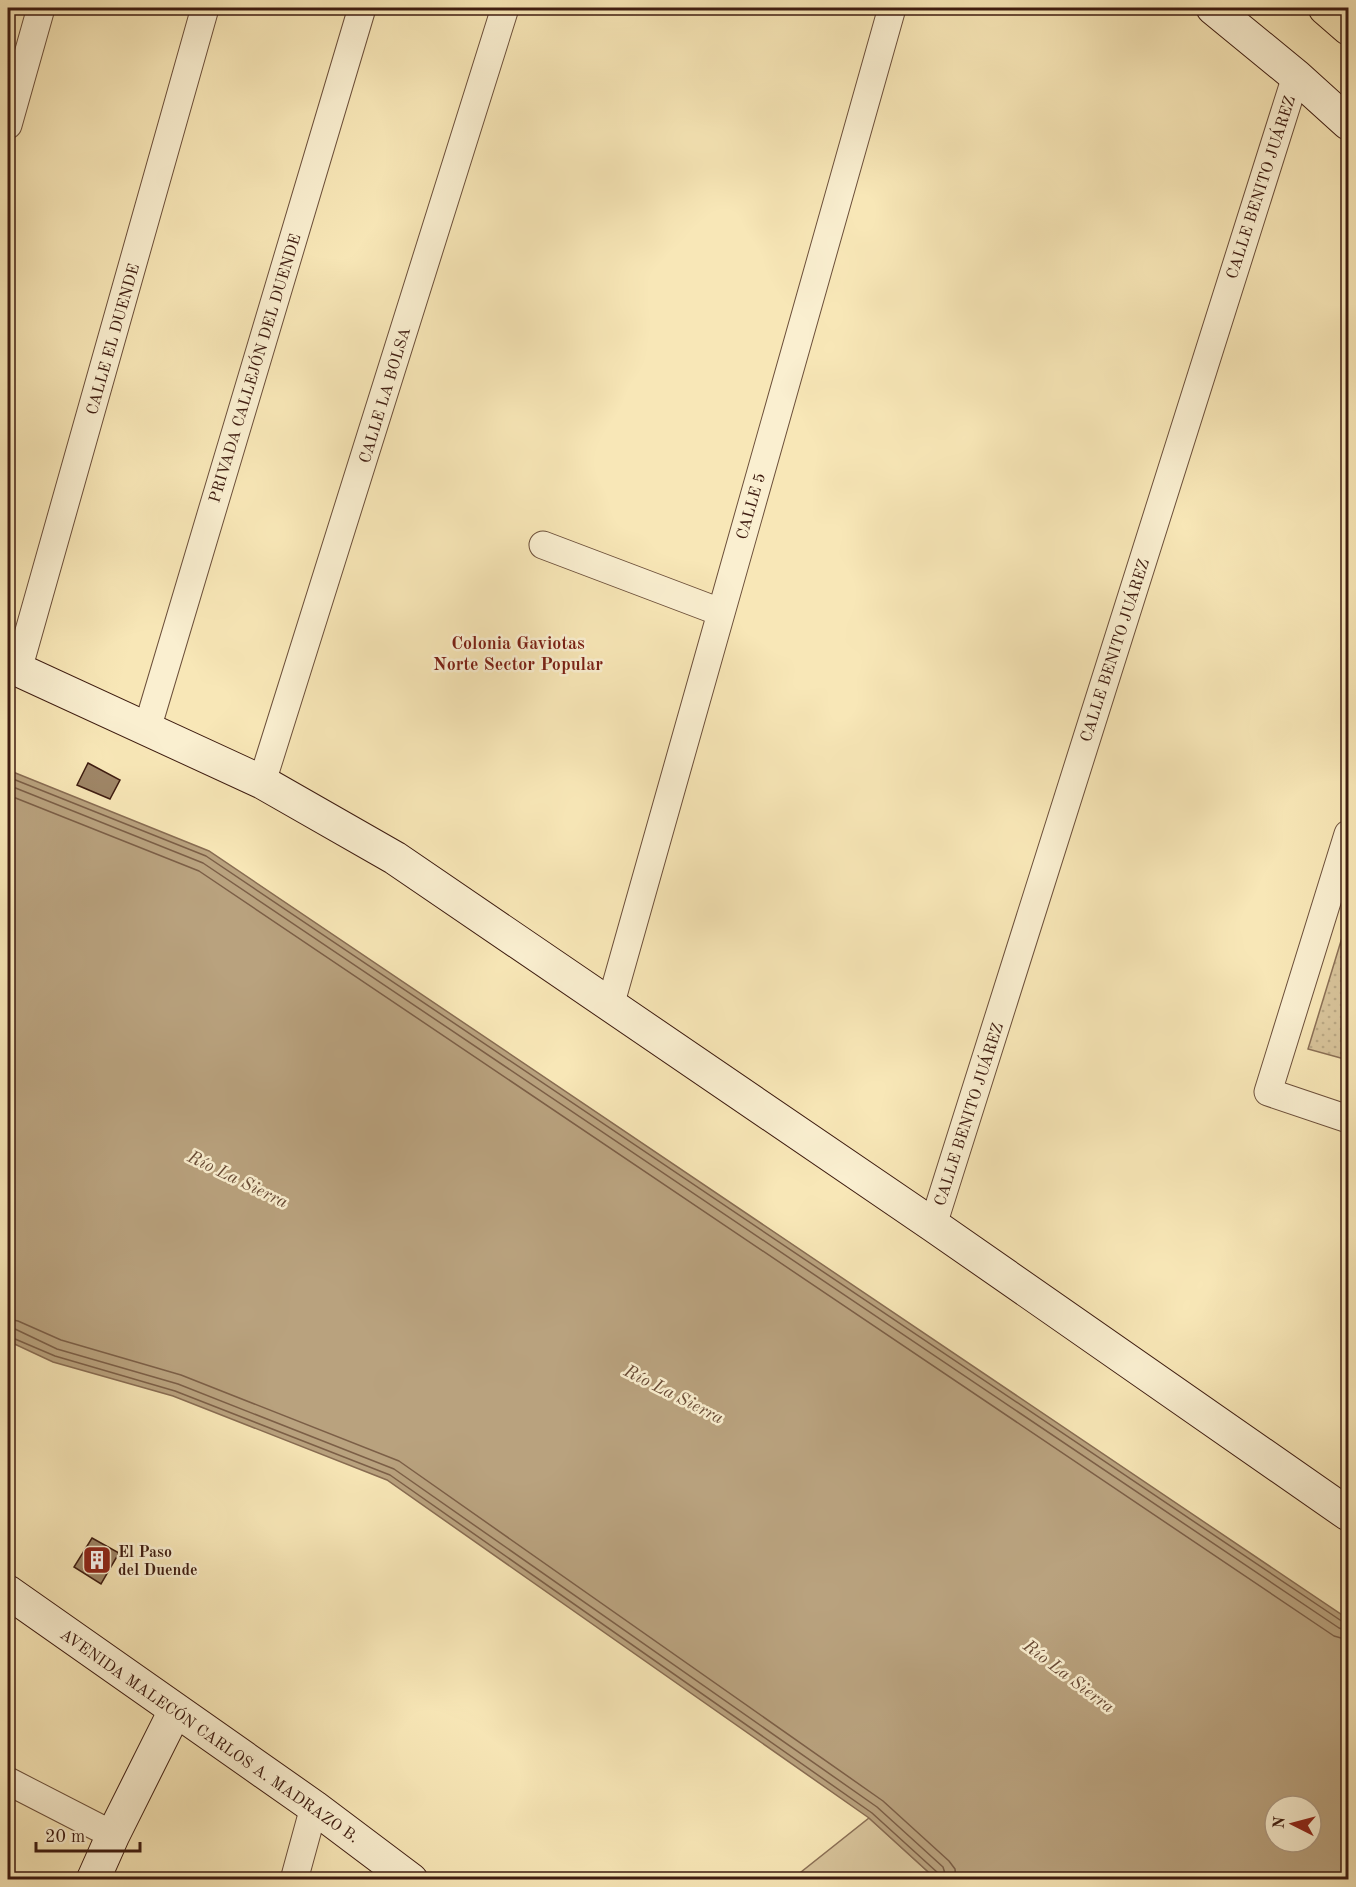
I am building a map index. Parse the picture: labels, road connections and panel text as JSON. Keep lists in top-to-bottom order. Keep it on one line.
{"streets":{"main road":["AVENIDA MALECÓN CARLOS A. MADRAZO B."],"street":["CALLE BENITO JUÁREZ","CALLE EL DUENDE","PRIVADA CALLEJÓN DEL DUENDE","CALLE LA BOLSA","CALLE 5"]},"districts":["Colonia Gaviotas Norte Sector Popular"],"water":["Río La Sierra"],"places":{"building":["El Paso del Duende"]},"scale_bar":"20 m","north":"left"}
